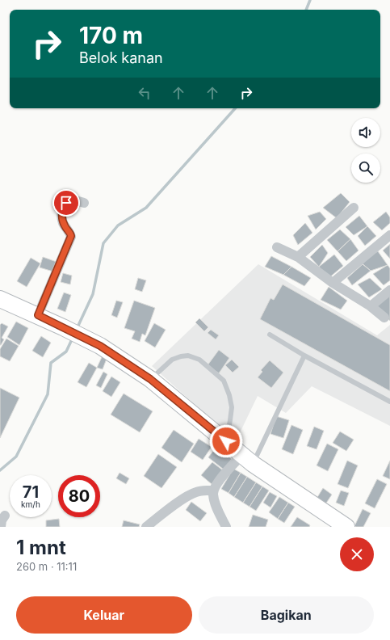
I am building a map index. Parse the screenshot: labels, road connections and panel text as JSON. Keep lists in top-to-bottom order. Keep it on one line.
{"page":{"turn":["170 m","Belok kanan"],"speed":"71 km/h","limit":"80","heading":["1 mnt","260 m · 11:11"],"buttons":["Keluar","Bagikan"]}}
